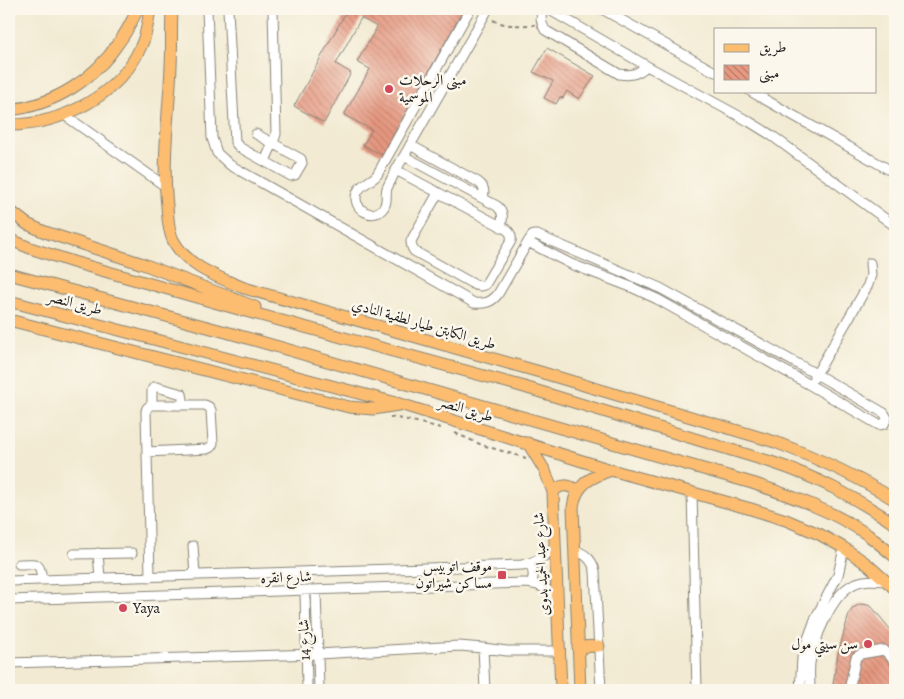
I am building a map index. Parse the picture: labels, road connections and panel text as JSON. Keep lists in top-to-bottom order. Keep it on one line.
{"streets":{"main road":["طريق النصر","طريق الكابتن طيار لطفية النادي","شارع عبد الحميد بدوى"],"street":["شارع انقره","شارع 14"]},"crossings":[["طريق النصر","شارع عبد الحميد بدوى"],["شارع عبد الحميد بدوى","شارع انقره"],["شارع انقره","شارع 14"]],"places":{"other":["مبنى الرحلات الموسمية","Yaya","سن سيتي مول"],"transit":["موقف اتوبيس مساكن شيراتون"]},"legend":["طريق","مبنى"]}
